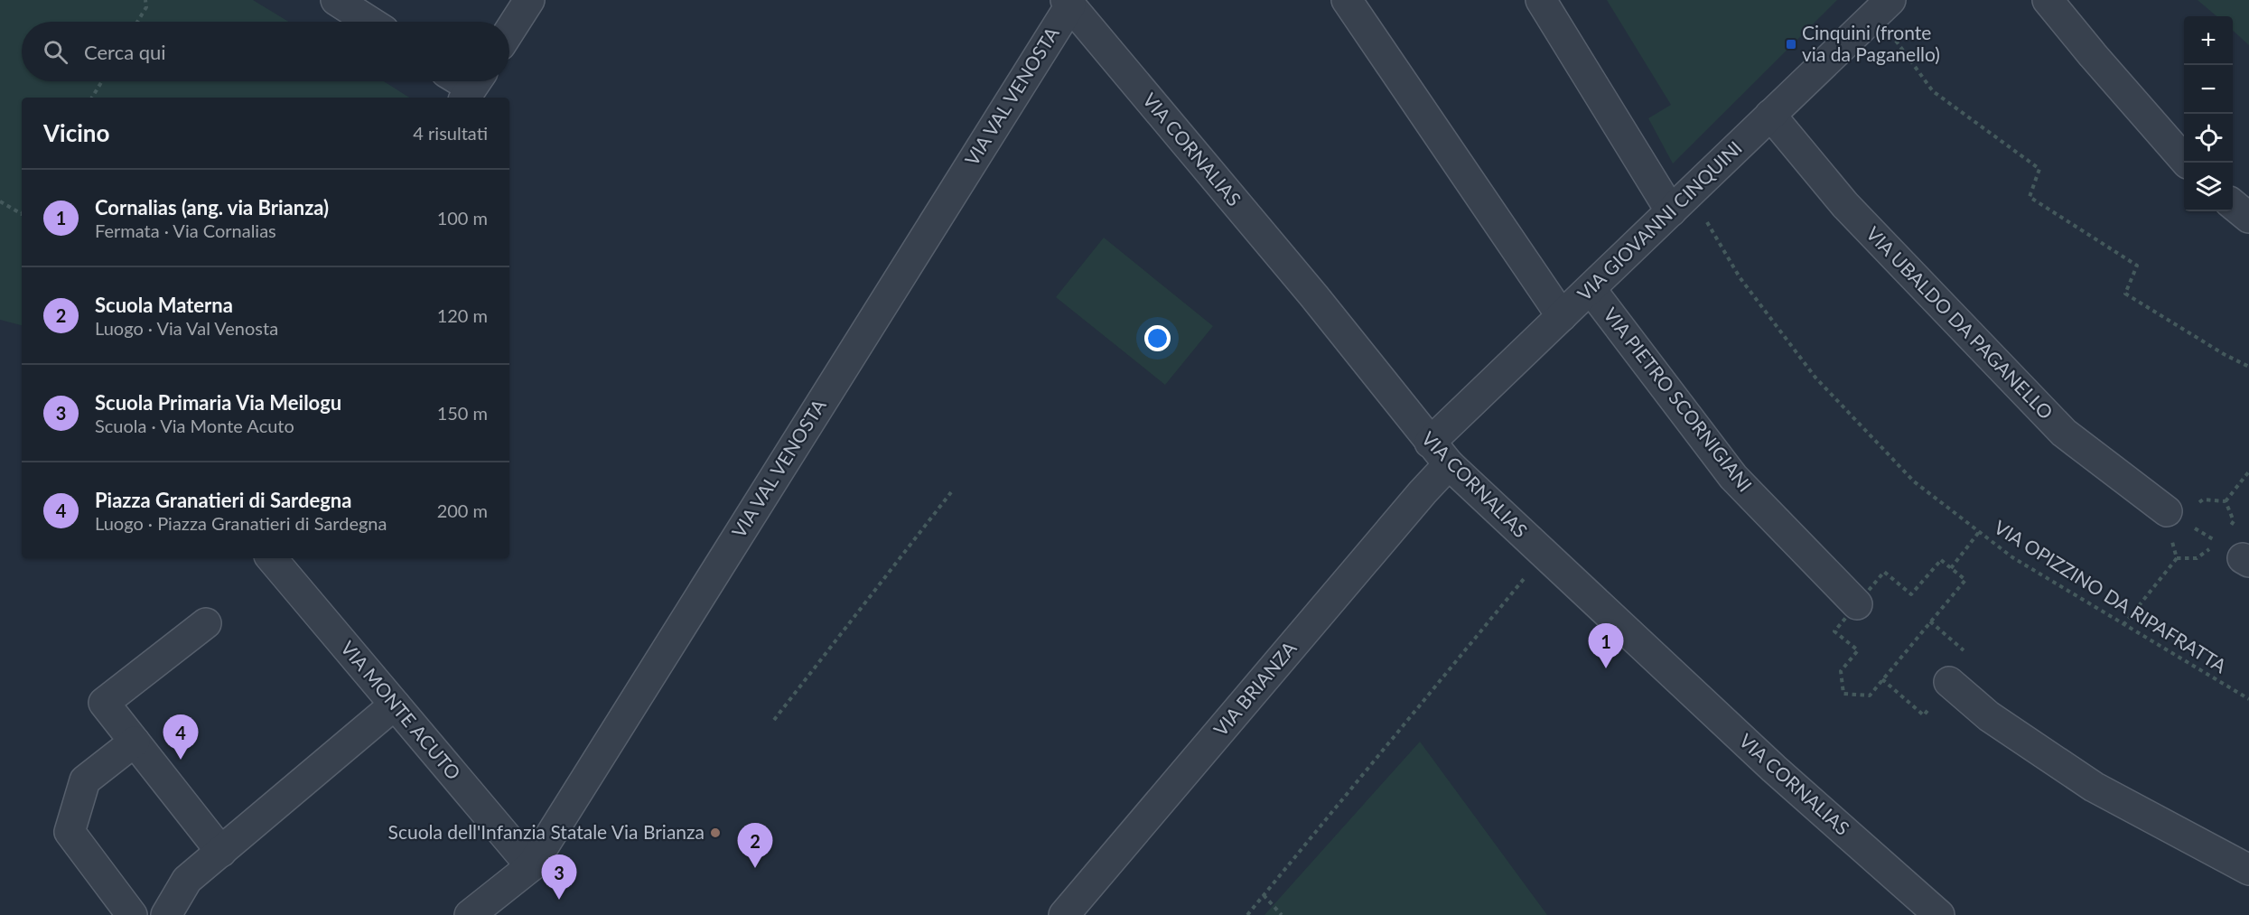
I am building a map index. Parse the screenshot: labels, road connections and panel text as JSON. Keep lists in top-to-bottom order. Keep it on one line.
{"streets":{"street":["VIA VAL VENOSTA","VIA CORNALIAS","VIA GIOVANNI CINQUINI","VIA UBALDO DA PAGANELLO","VIA PIETRO SCORNIGIANI","VIA BRIANZA","VIA MONTE ACUTO"],"path":["VIA OPIZZINO DA RIPAFRATTA"]},"crossings":[["VIA VAL VENOSTA","VIA CORNALIAS"],["VIA VAL VENOSTA","VIA MONTE ACUTO"],["VIA CORNALIAS","VIA GIOVANNI CINQUINI"],["VIA CORNALIAS","VIA BRIANZA"],["VIA GIOVANNI CINQUINI","VIA UBALDO DA PAGANELLO"],["VIA GIOVANNI CINQUINI","VIA PIETRO SCORNIGIANI"],["VIA GIOVANNI CINQUINI","VIA OPIZZINO DA RIPAFRATTA"],["VIA GIOVANNI CINQUINI","VIA BRIANZA"]],"places":{"transit":["Cinquini (fronte via da Paganello)"],"other":["Scuola dell'Infanzia Statale Via Brianza"]},"page":{"map_buttons":["+","−"],"search":"Cerca qui","heading":["Vicino","4 risultati"],"list":[{"mark":"1","name":"Cornalias (ang. via Brianza)","note":"Fermata · Via Cornalias","value":"100 m"},{"mark":"2","name":"Scuola Materna","note":"Luogo · Via Val Venosta","value":"120 m"},{"mark":"3","name":"Scuola Primaria Via Meilogu","note":"Scuola · Via Monte Acuto","value":"150 m"},{"mark":"4","name":"Piazza Granatieri di Sardegna","note":"Luogo · Piazza Granatieri di Sardegna","value":"200 m"}],"pins":["1","4","2","3"]}}
